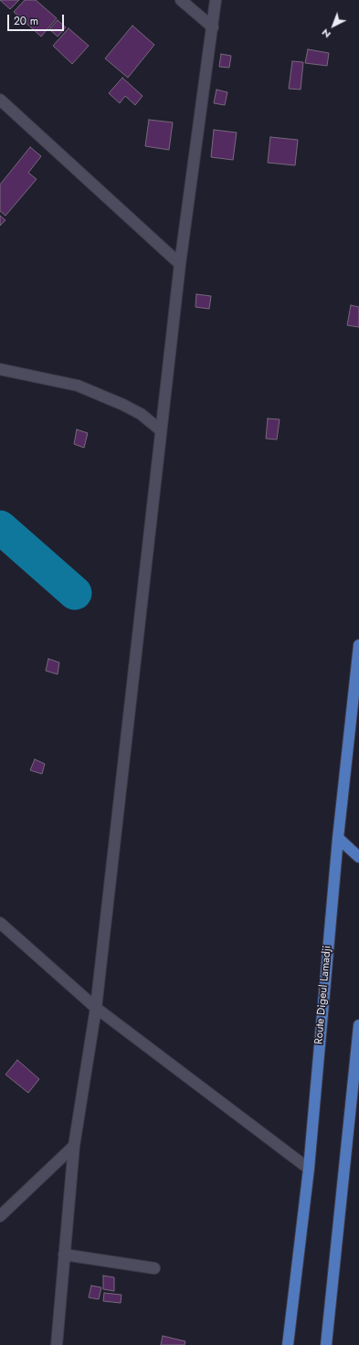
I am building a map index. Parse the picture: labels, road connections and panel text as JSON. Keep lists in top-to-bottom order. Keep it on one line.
{"streets":{"main road":["Route Digeul Lamadji"]},"scale_bar":"20 m","north":"bottom left"}
